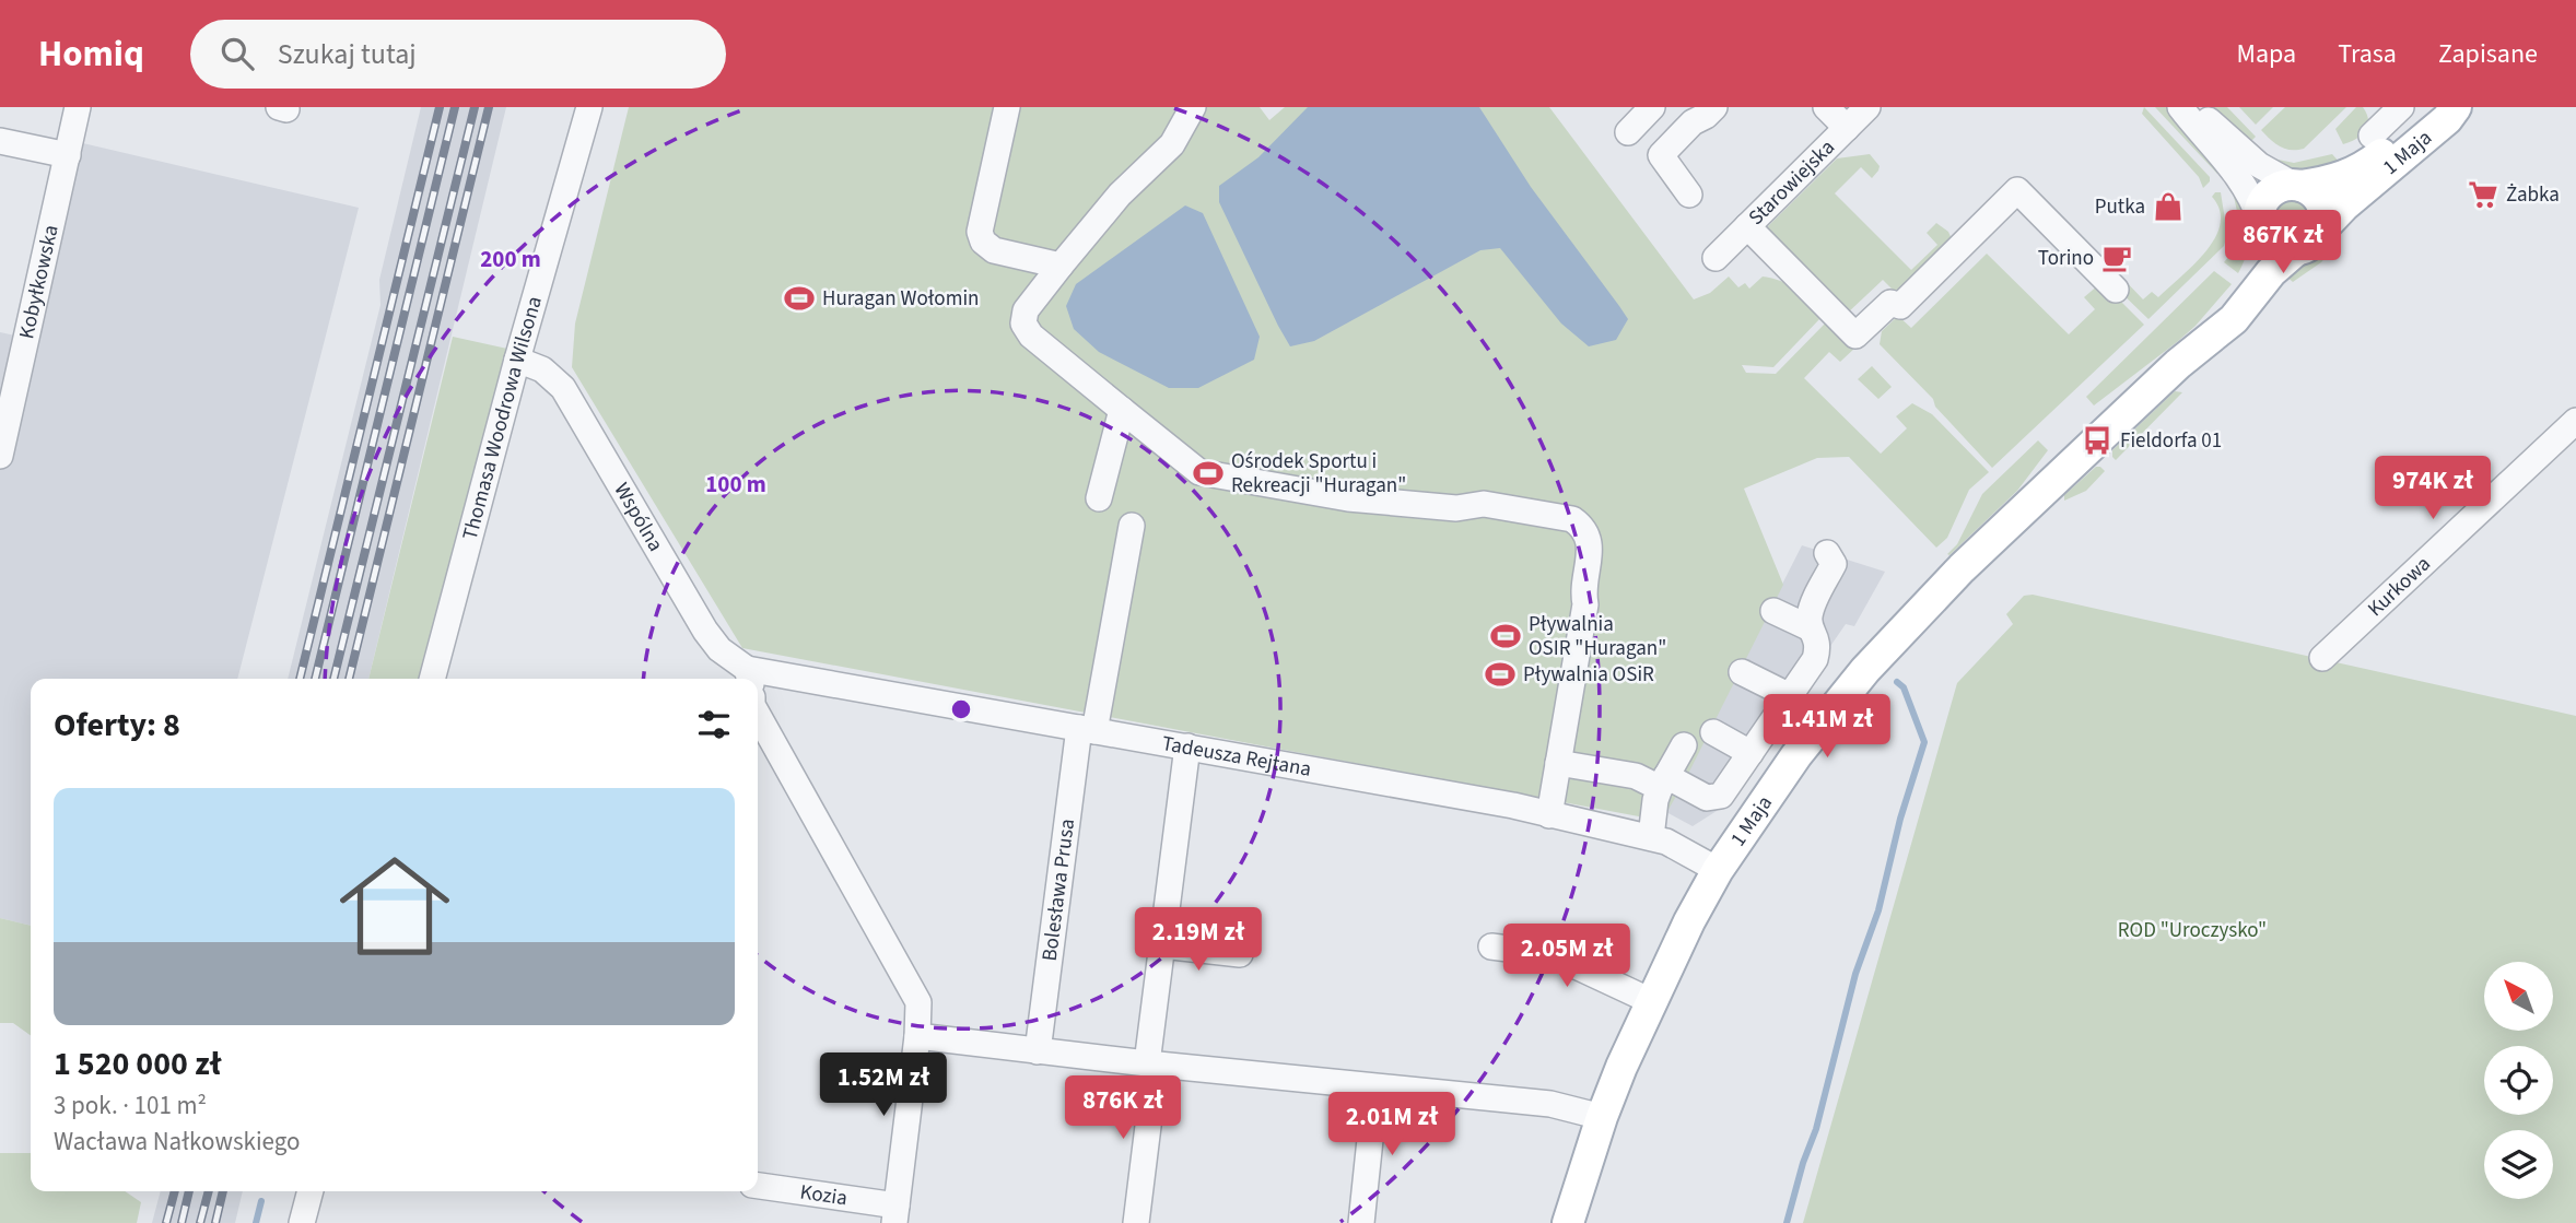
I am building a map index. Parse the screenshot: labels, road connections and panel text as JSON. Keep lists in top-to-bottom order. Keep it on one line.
{"streets":{"main road":["1 Maja"],"street":["Starowiejska","Kobyłkowska","Thomasa Woodrowa Wilsona","Wspólna","Kurkowa","Tadeusza Rejtana","Bolesława Prusa","Kozia"]},"crossings":[["1 Maja","Tadeusza Rejtana"],["Thomasa Woodrowa Wilsona","Wspólna"],["Wspólna","Tadeusza Rejtana"],["Tadeusza Rejtana","Bolesława Prusa"]],"parks":["ROD \"Uroczysko\""],"places":{"supermarket":["Żabka"],"shop":["Putka"],"cafe":["Torino"],"sports":["Huragan Wołomin","Ośrodek Sportu i Rekreacji \"Huragan\"","Pływalnia OSIR \"Huragan\"","Pływalnia OSiR"],"bus stop":["Fieldorfa 01"]},"north":"top left","page":{"header":"Homiq","search":"Szukaj tutaj","nav":["Mapa","Trasa","Zapisane"],"price":["867K zł","974K zł","1.41M zł","2.19M zł","2.05M zł","1.52M zł","876K zł","2.01M zł"],"heading":"Oferty: 8","list":[{"name":"1 520 000 zł","note":"3 pok. · 101 m² · Wacława Nałkowskiego"}]},"rings":["200 m","100 m"]}
